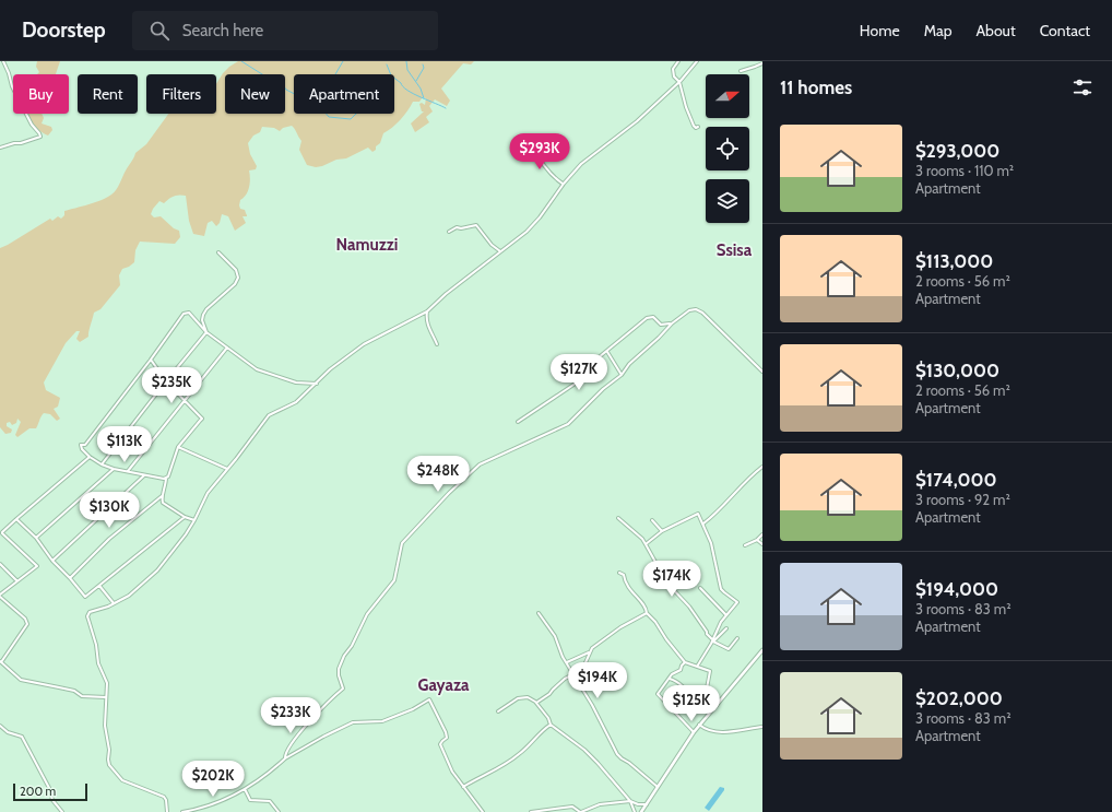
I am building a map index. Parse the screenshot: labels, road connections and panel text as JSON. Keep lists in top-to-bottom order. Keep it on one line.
{"districts":["Namuzzi","Ssisa","Gayaza"],"scale_bar":"200 m","north":"right","page":{"header":"Doorstep","search":"Search here","nav":["Home","Map","About","Contact"],"heading":"11 homes","chip":["Buy","Rent","Filters","New","Apartment"],"list":[{"name":"$293,000","note":"3 rooms · 110 m² · Apartment"},{"name":"$113,000","note":"2 rooms · 56 m² · Apartment"},{"name":"$130,000","note":"2 rooms · 56 m² · Apartment"},{"name":"$174,000","note":"3 rooms · 92 m² · Apartment"},{"name":"$194,000","note":"3 rooms · 83 m² · Apartment"},{"name":"$202,000","note":"3 rooms · 83 m² · Apartment"}],"price":["$293K","$127K","$235K","$113K","$248K","$130K","$174K","$194K","$125K","$233K","$202K"],"scale":"200 m"}}
